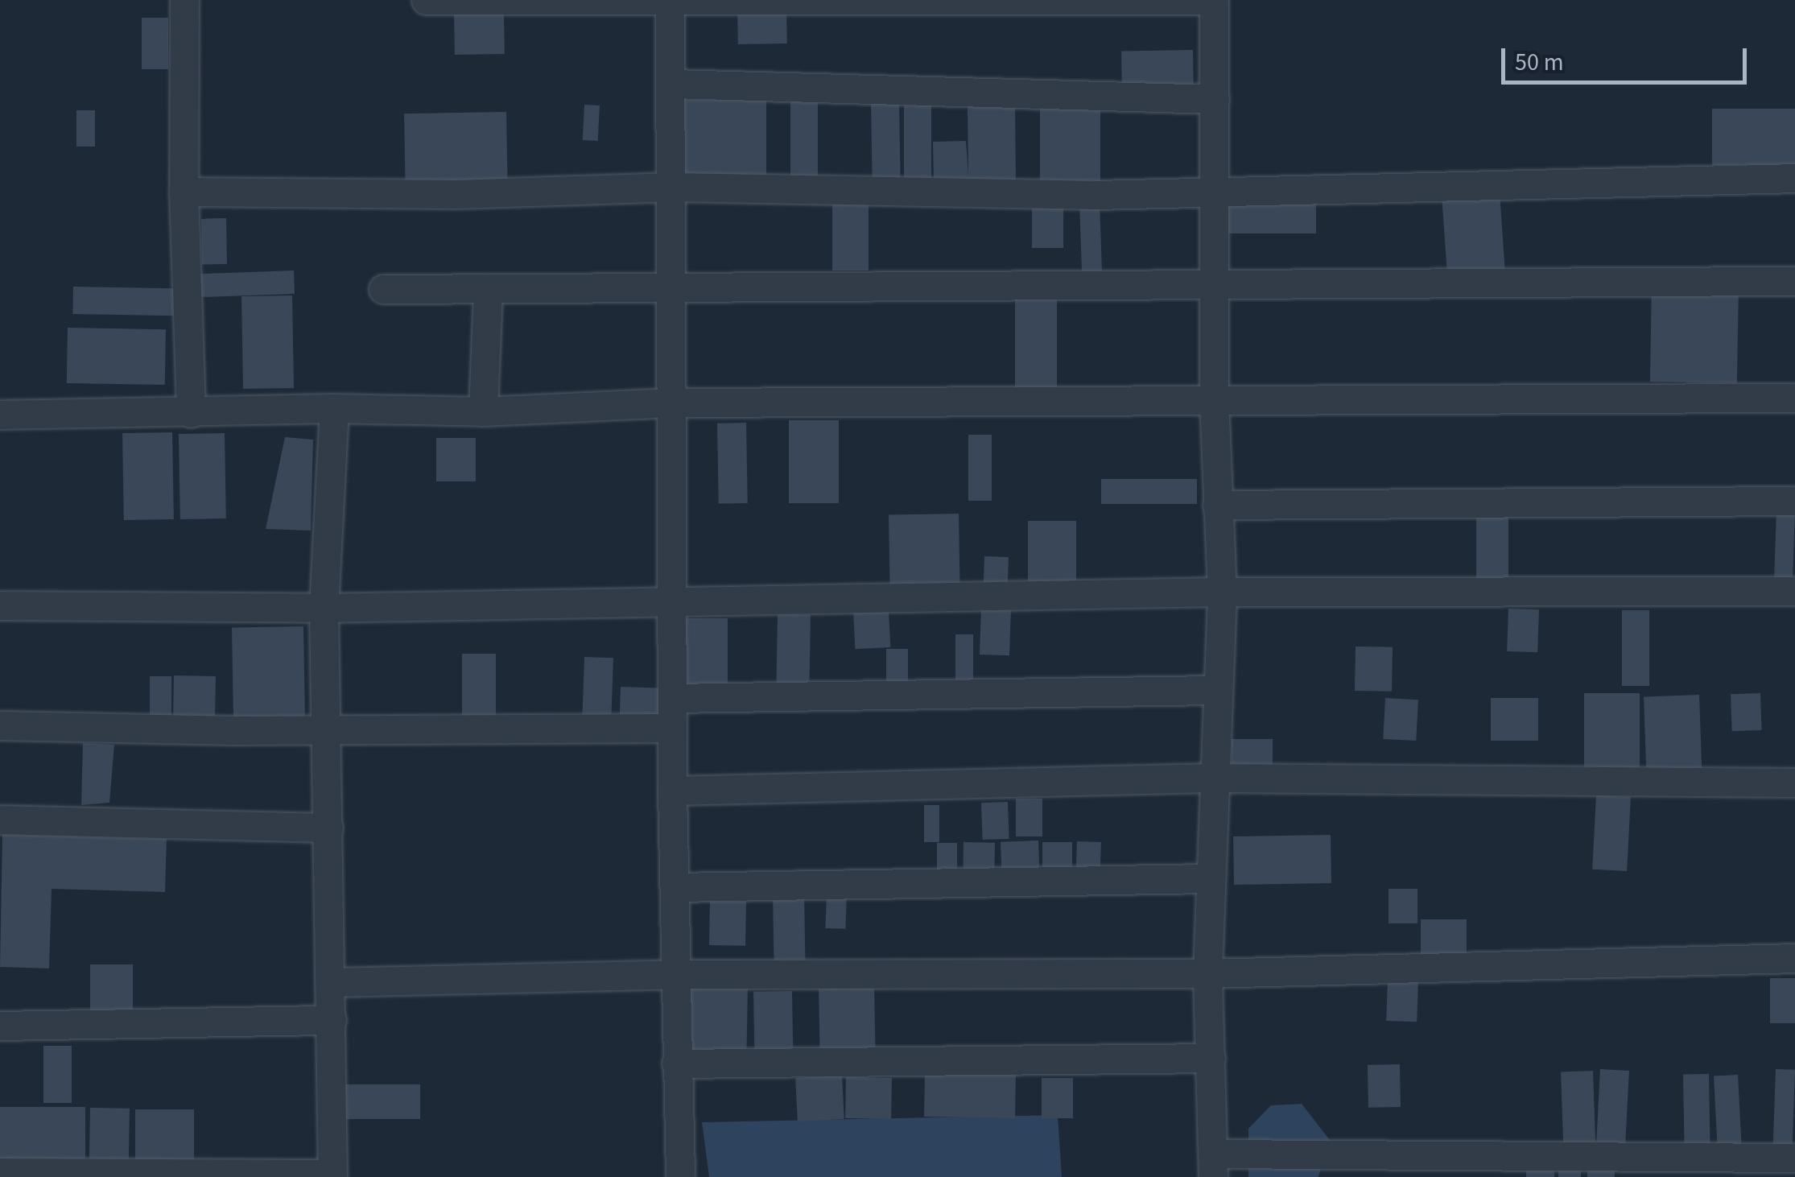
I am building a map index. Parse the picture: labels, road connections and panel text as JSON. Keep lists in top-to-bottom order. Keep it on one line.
{"scale_bar":"50 m"}
